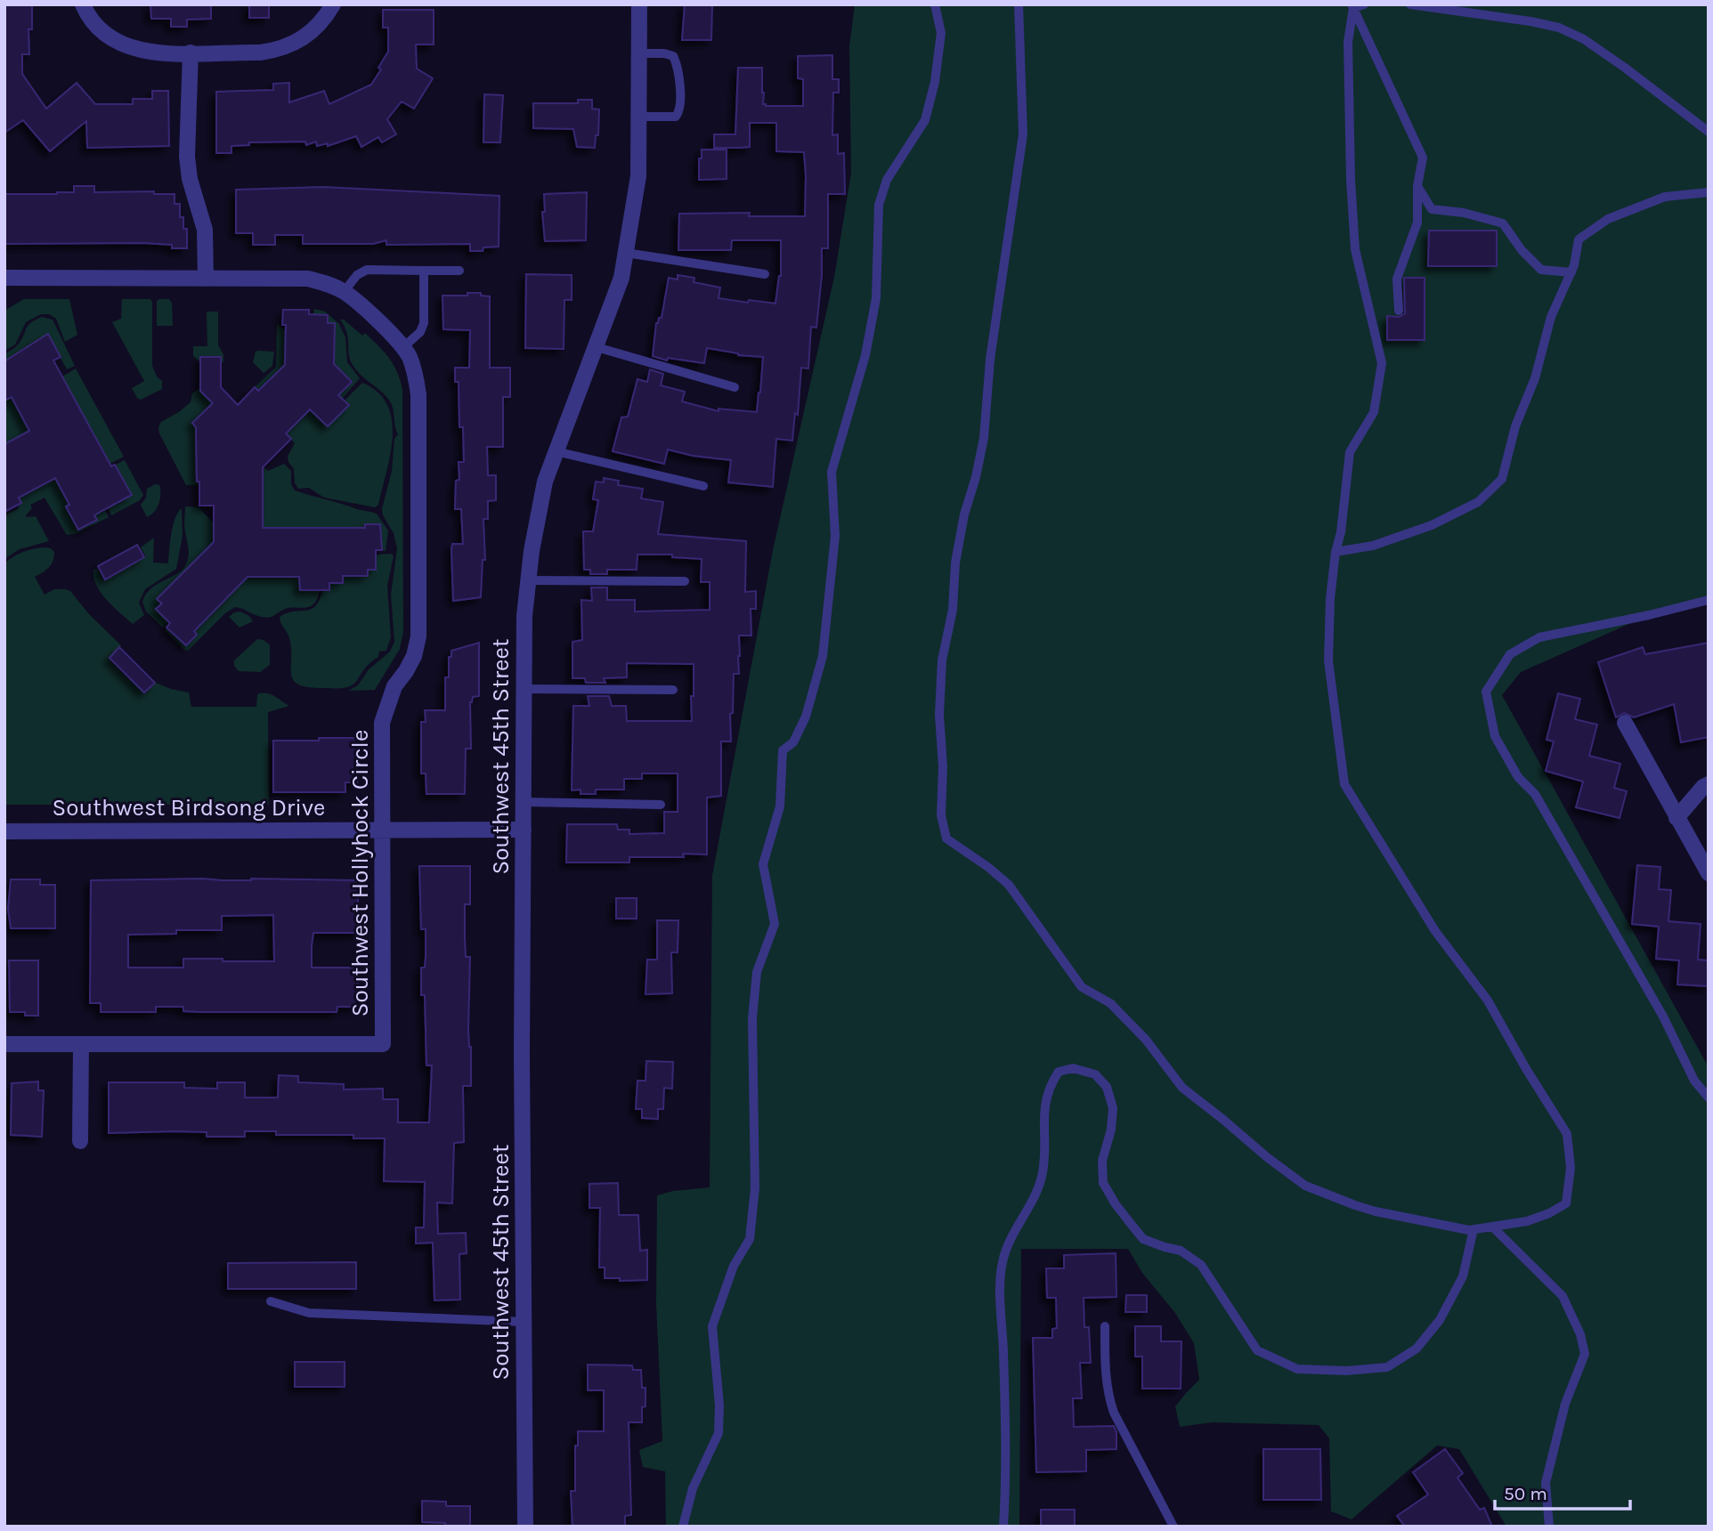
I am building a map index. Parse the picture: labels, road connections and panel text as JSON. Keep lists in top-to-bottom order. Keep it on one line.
{"streets":{"street":["Southwest 45th Street","Southwest Birdsong Drive","Southwest Hollyhock Circle"]},"crossings":[["Southwest 45th Street","Southwest Birdsong Drive"],["Southwest Birdsong Drive","Southwest Hollyhock Circle"]],"scale_bar":"50 m"}
